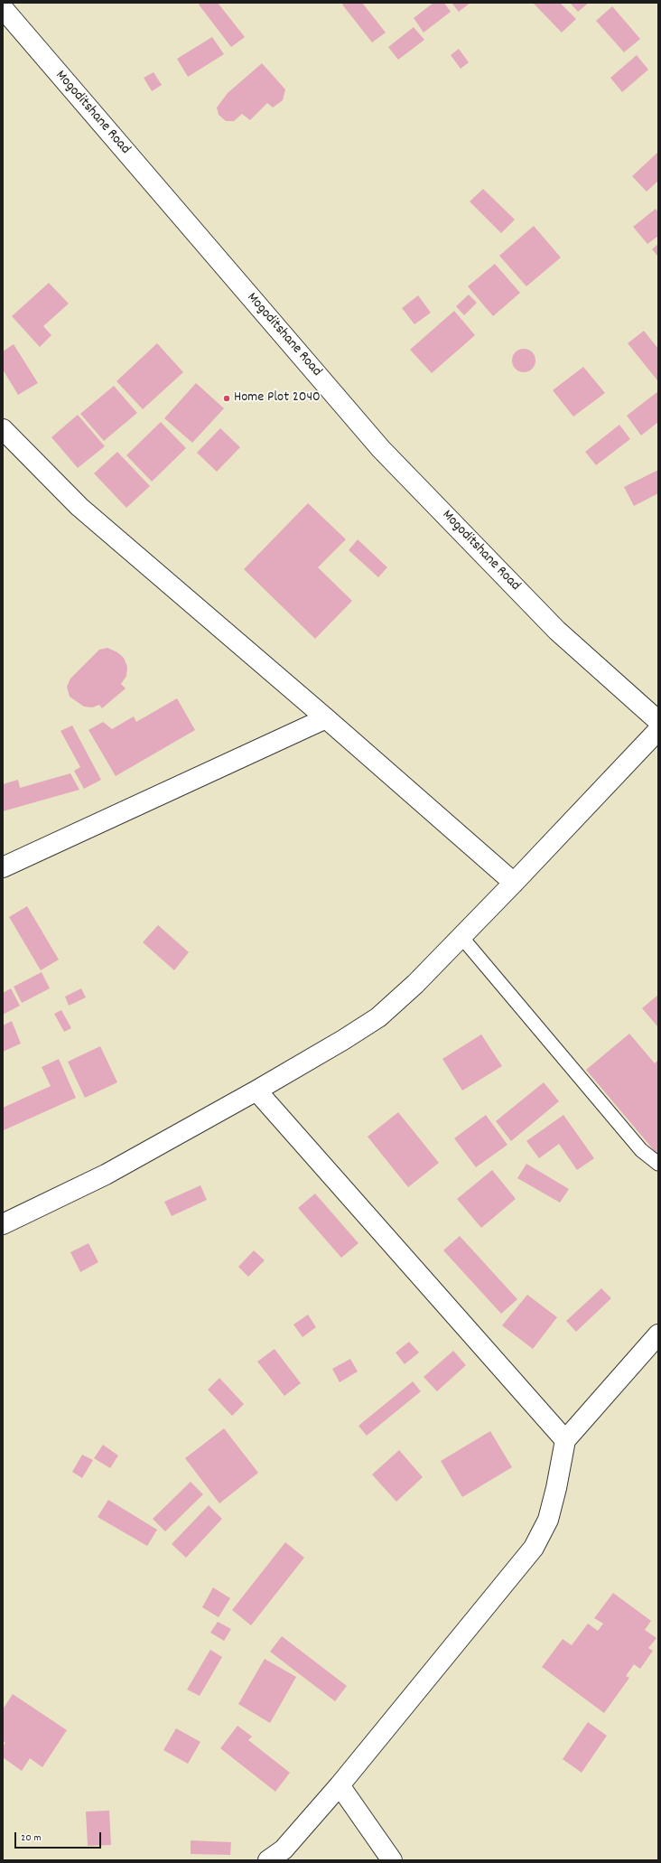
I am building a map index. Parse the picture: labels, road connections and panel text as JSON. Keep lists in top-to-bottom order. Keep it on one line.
{"streets":{"street":["Mogoditshane Road"]},"places":["Home Plot 2040"],"scale_bar":"20 m"}
